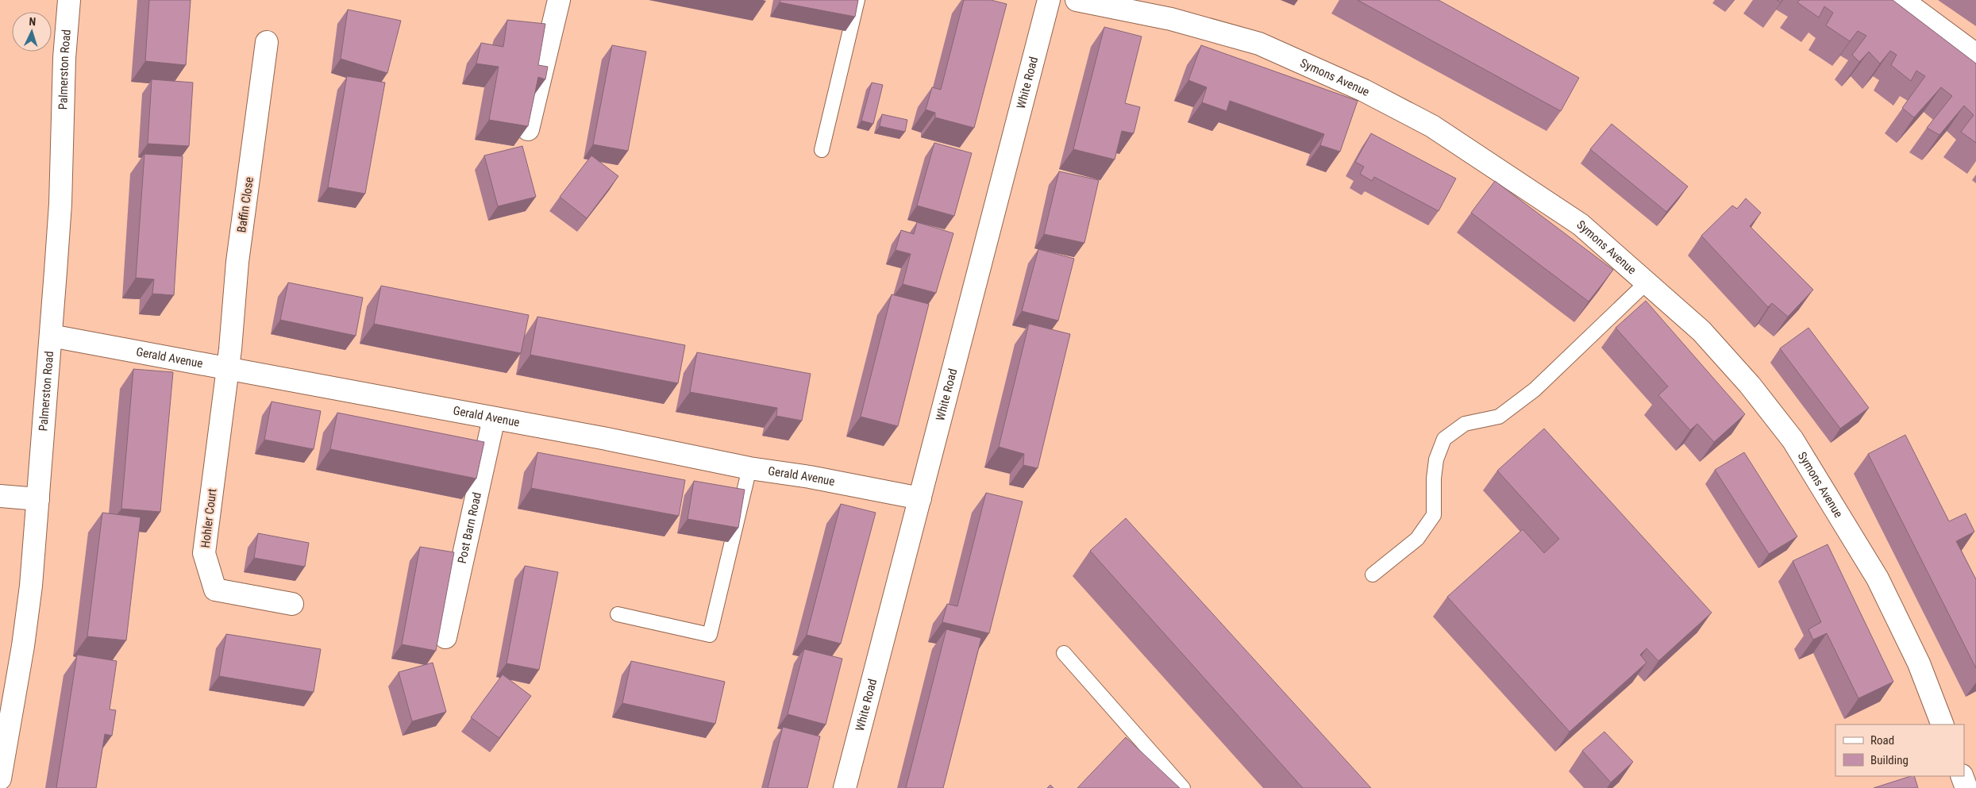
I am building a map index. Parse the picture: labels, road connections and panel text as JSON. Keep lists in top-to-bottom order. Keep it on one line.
{"streets":{"street":["Palmerston Road","Symons Avenue","White Road","Baffin Close","Gerald Avenue","Hohler Court","Post Barn Road"]},"crossings":[["Palmerston Road","Gerald Avenue"],["White Road","Gerald Avenue"],["Baffin Close","Gerald Avenue"],["Baffin Close","Hohler Court"],["Gerald Avenue","Hohler Court"],["Gerald Avenue","Post Barn Road"]],"legend":["Road","Building"],"north":"top"}
